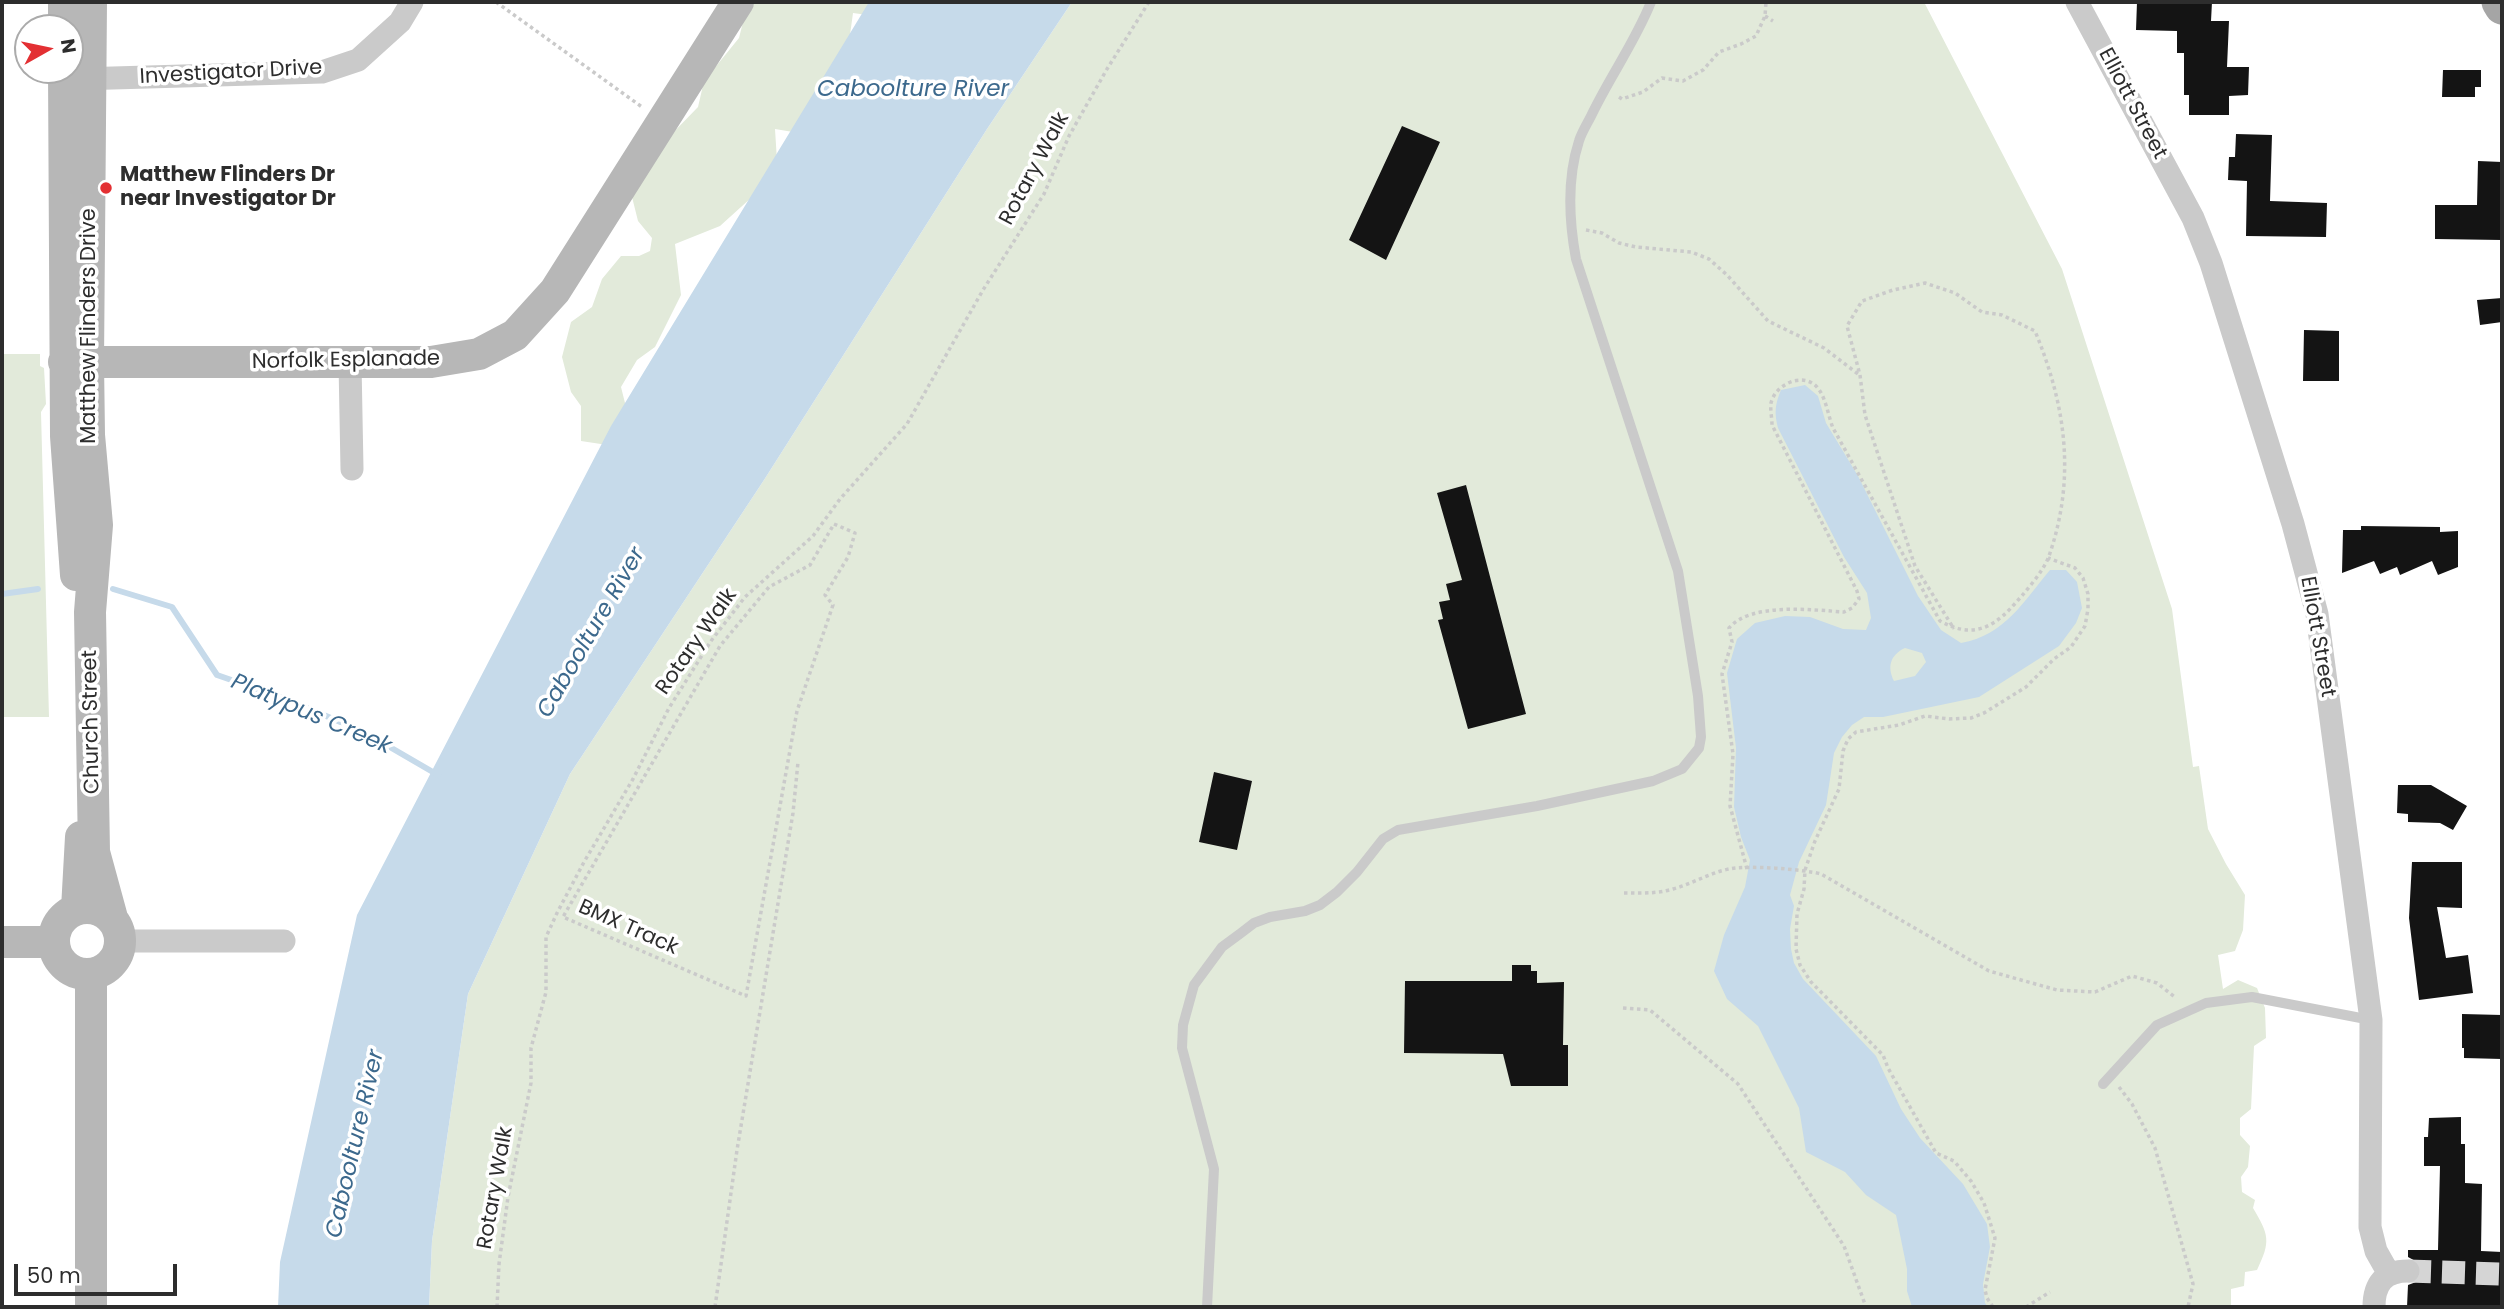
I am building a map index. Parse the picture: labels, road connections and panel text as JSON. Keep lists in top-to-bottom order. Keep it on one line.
{"streets":{"street":["Investigator Drive","Elliott Street","Matthew Flinders Drive","Norfolk Esplanade","Church Street"],"path":["Rotary Walk","BMX Track"]},"crossings":[["Matthew Flinders Drive","Norfolk Esplanade"],["Matthew Flinders Drive","Church Street"]],"water":["Caboolture River","Platypus Creek"],"places":["Matthew Flinders Dr near Investigator Dr"],"scale_bar":"50 m","north":"right"}
